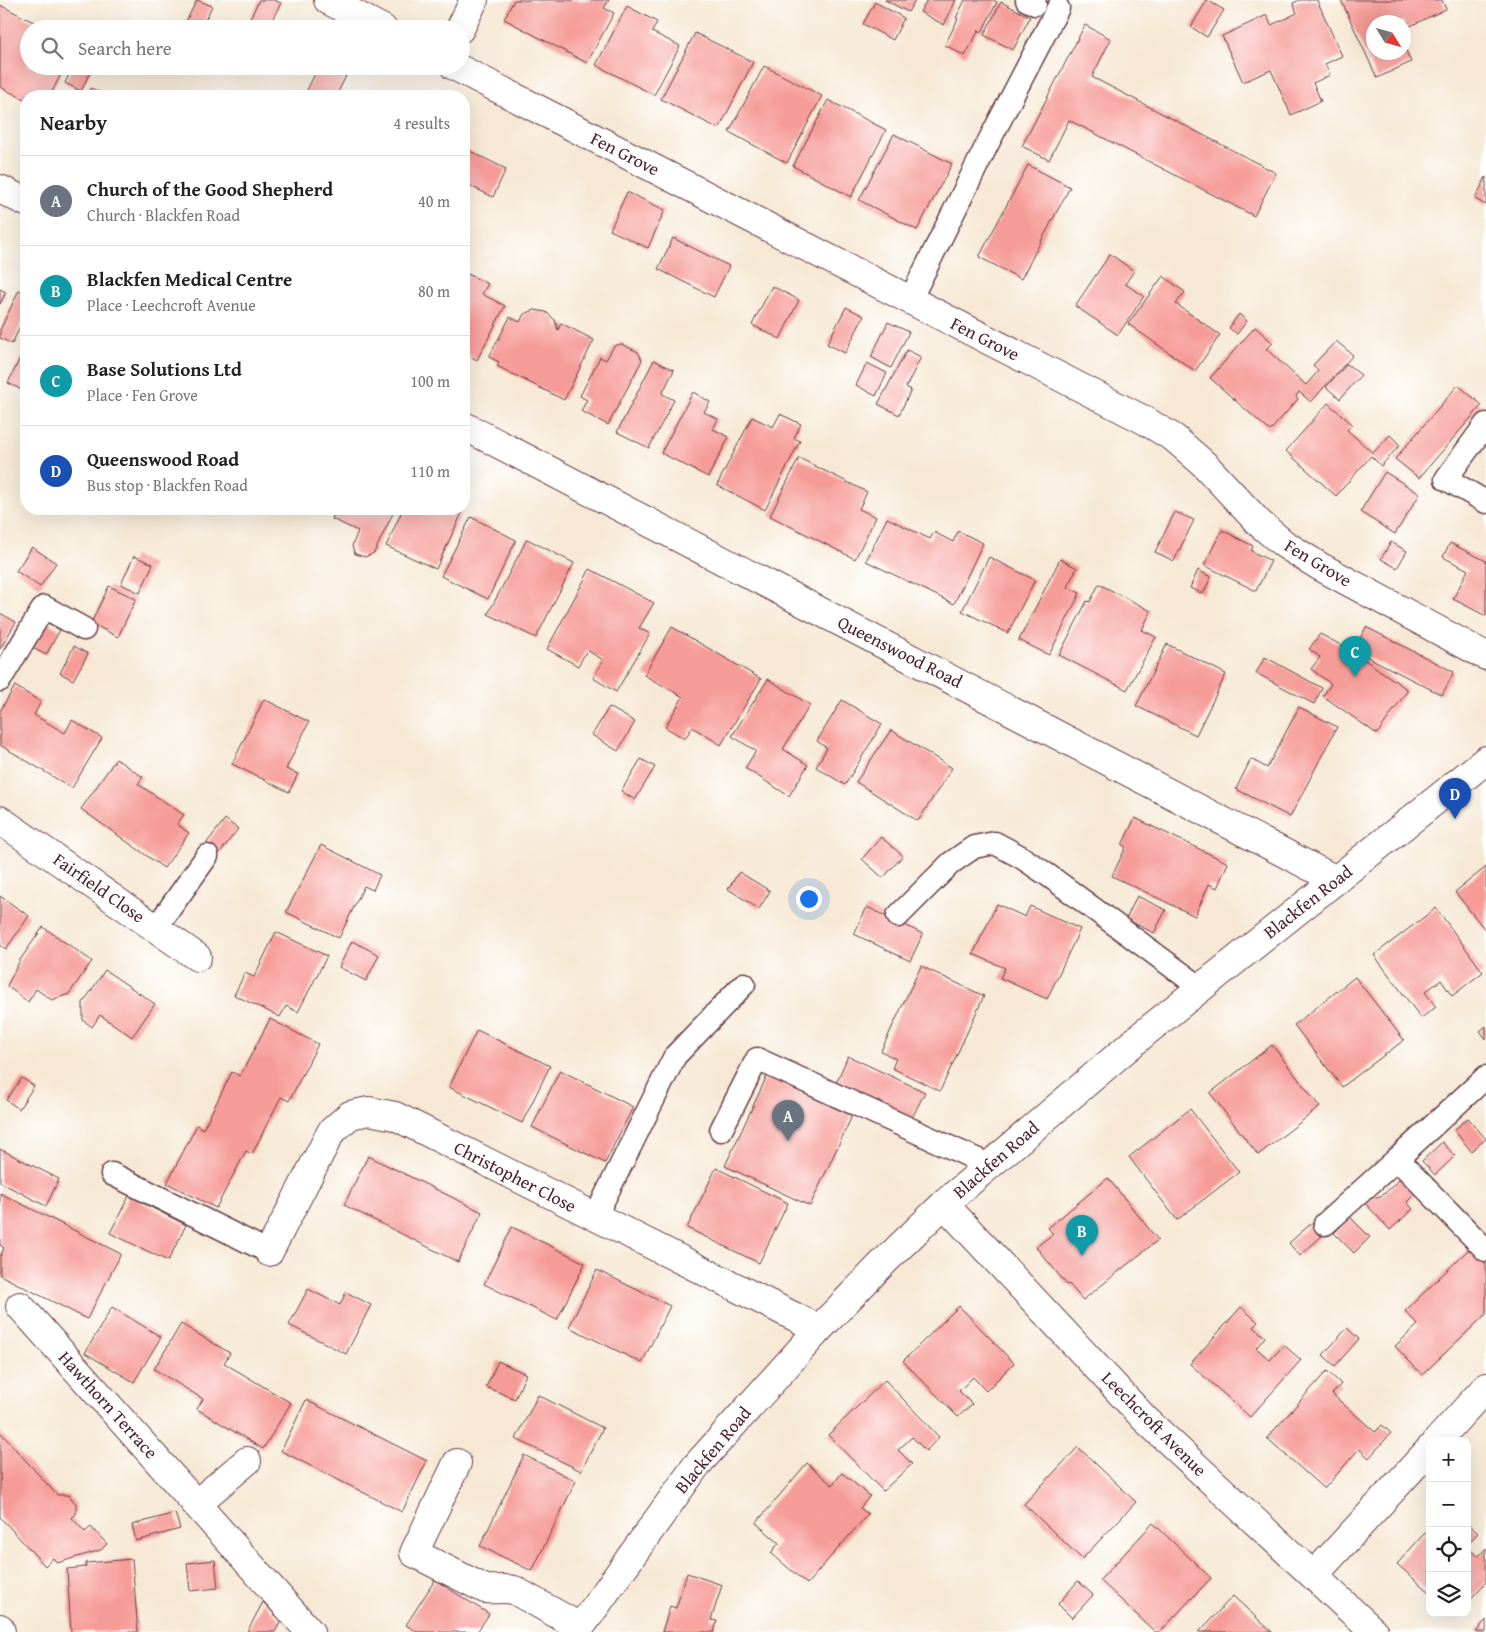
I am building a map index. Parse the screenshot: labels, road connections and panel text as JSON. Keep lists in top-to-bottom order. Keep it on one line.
{"streets":{"street":["Fen Grove","Queenswood Road","Fairfield Close","Blackfen Road","Christopher Close","Hawthorn Terrace","Leechcroft Avenue"]},"crossings":[["Queenswood Road","Blackfen Road"],["Blackfen Road","Christopher Close"],["Blackfen Road","Leechcroft Avenue"]],"north":"bottom right","page":{"search":"Search here","heading":["Nearby","4 results"],"list":[{"mark":"A","name":"Church of the Good Shepherd","note":"Church · Blackfen Road","value":"40 m"},{"mark":"B","name":"Blackfen Medical Centre","note":"Place · Leechcroft Avenue","value":"80 m"},{"mark":"C","name":"Base Solutions Ltd","note":"Place · Fen Grove","value":"100 m"},{"mark":"D","name":"Queenswood Road","note":"Bus stop · Blackfen Road","value":"110 m"}],"pins":["C","D","A","B"],"map_buttons":["+","−"]}}
